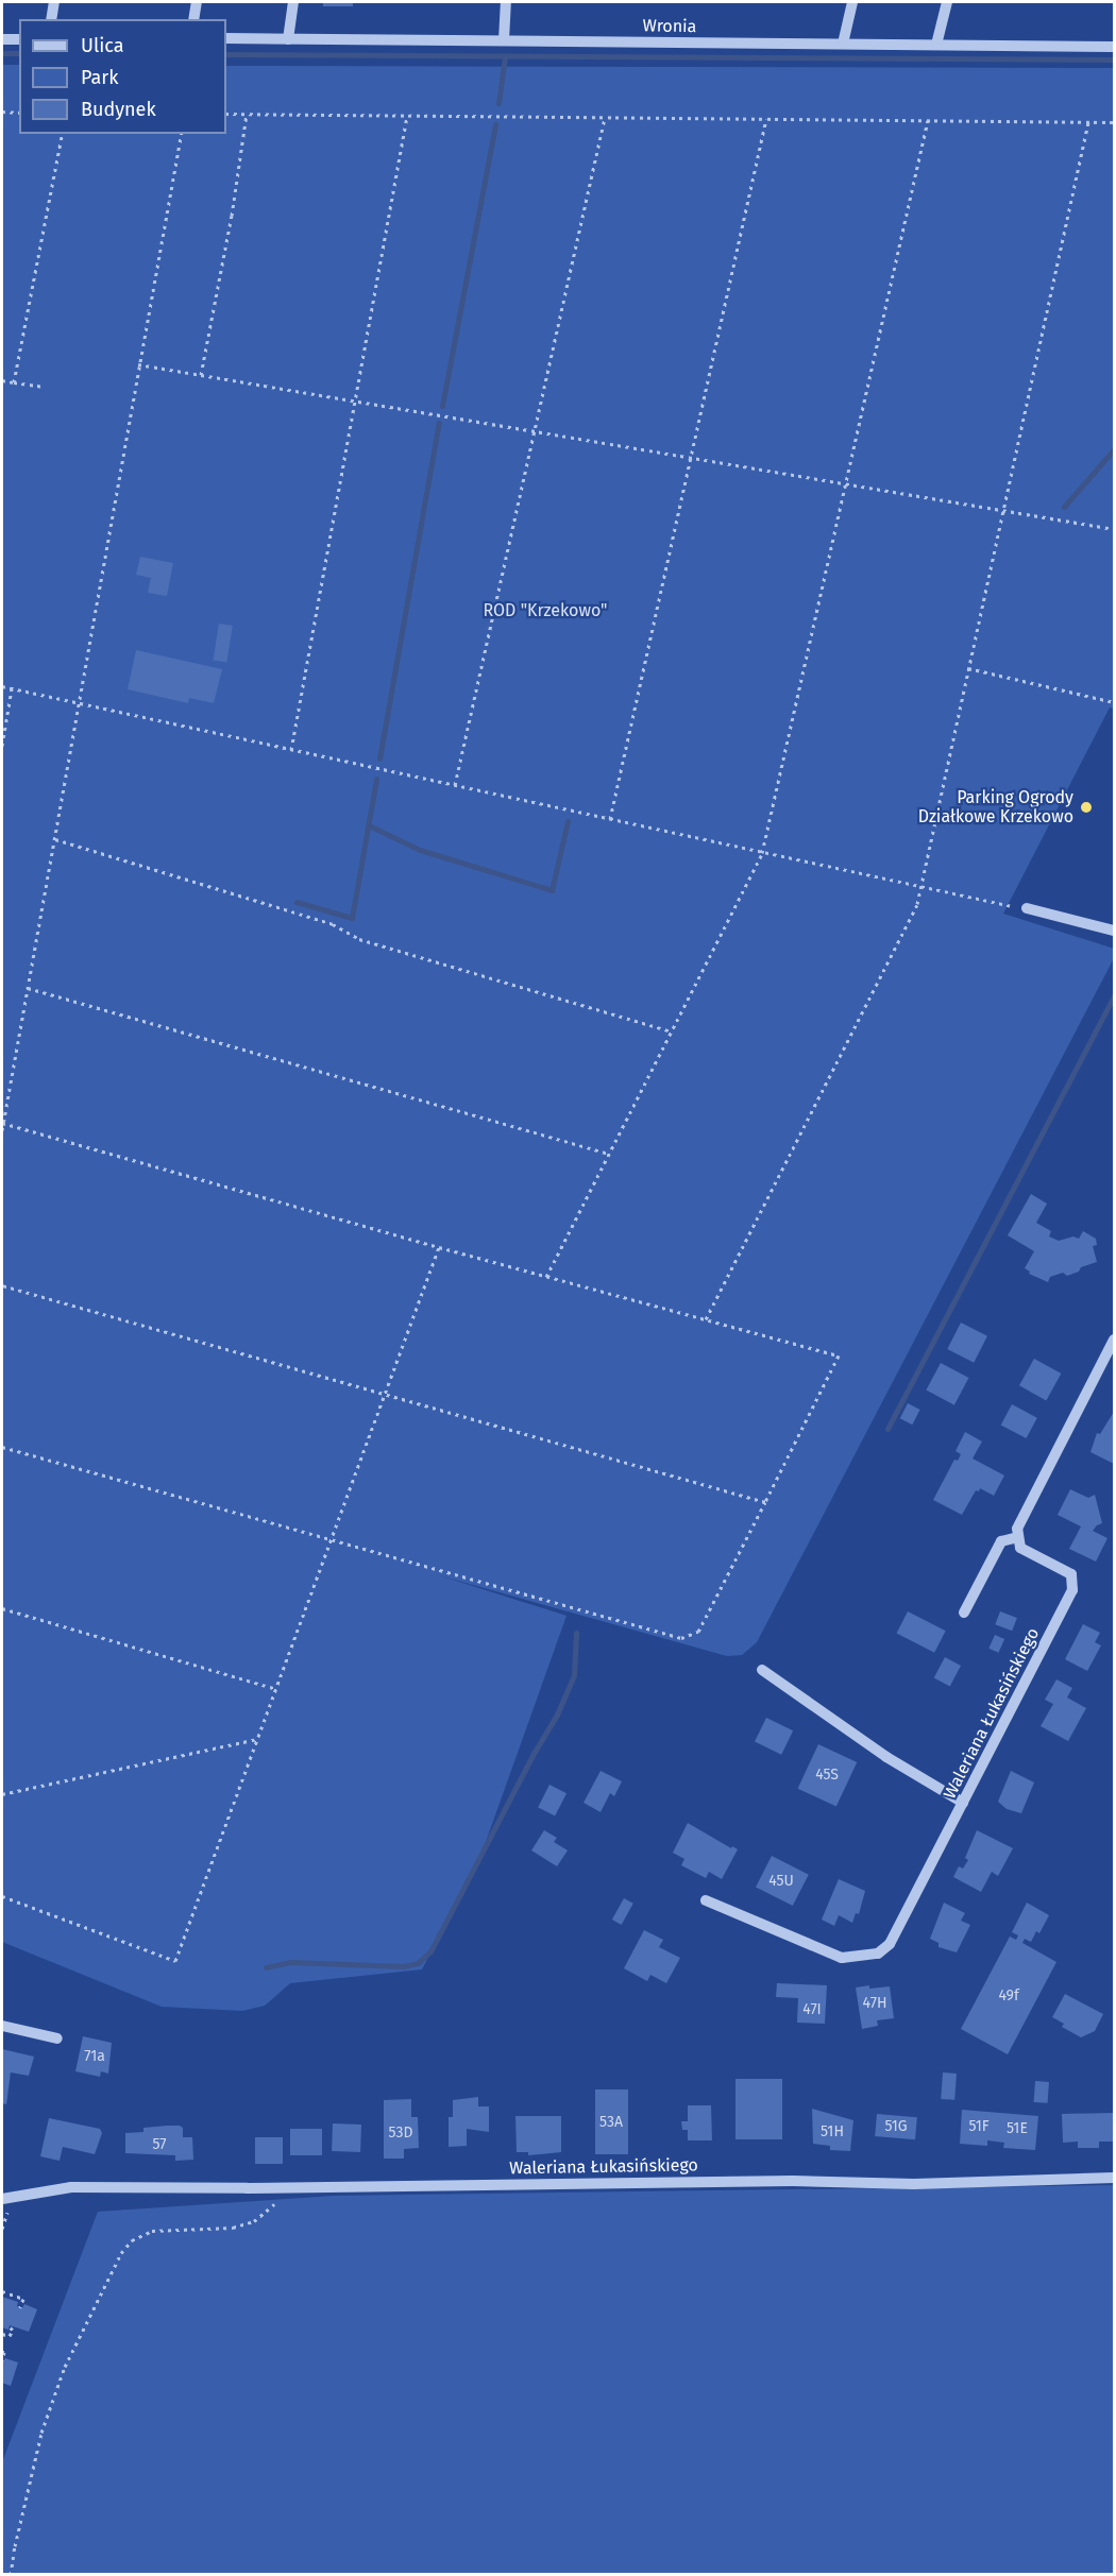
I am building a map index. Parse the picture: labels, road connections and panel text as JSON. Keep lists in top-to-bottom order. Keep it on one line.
{"streets":{"street":["Wronia","Waleriana Łukasińskiego"]},"parks":["ROD \"Krzekowo\""],"places":["Parking Ogrody Działkowe Krzekowo"],"house_numbers":["45S","45U","49f","47H","47I","71a","53A","51G","51F","51E","51H","53D","57"],"legend":["Ulica","Park","Budynek"]}
